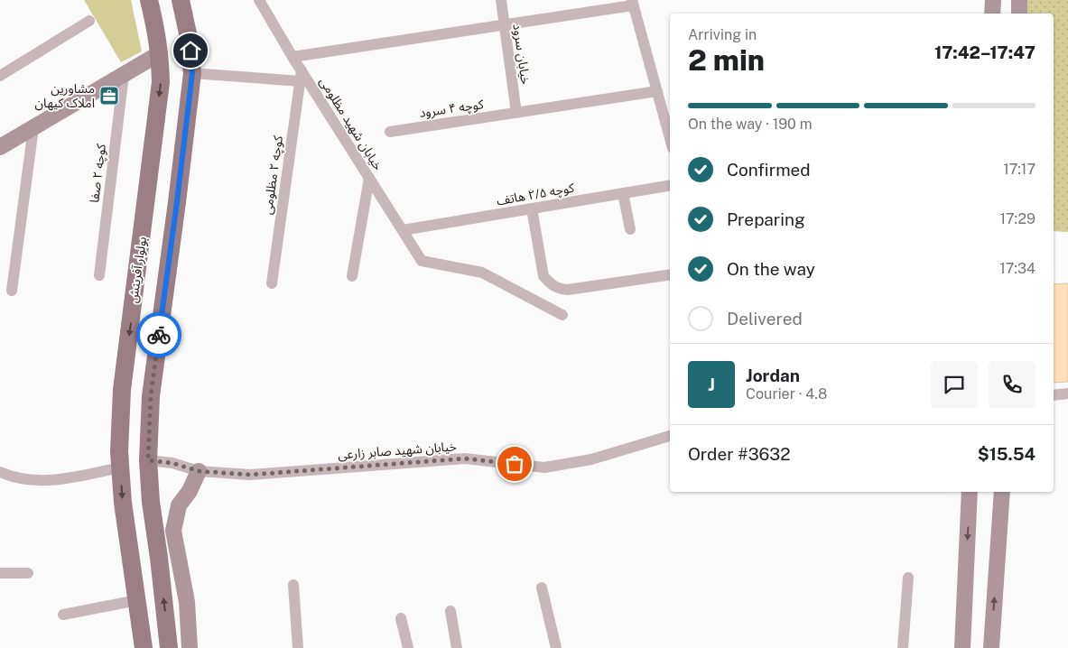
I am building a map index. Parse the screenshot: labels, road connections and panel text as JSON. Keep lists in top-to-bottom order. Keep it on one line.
{"streets":{"main road":["بولوار آفرینش"],"street":["خیابان سرود","کوچه ۴ سرود","خیابان شهید مظلومی","کوچه ۲ صفا","کوچه ۲ مظلومی","کوچه ۲/۵ هاتف","خیابان شهید صابر زارعی"]},"crossings":[["خیابان سرود","کوچه ۴ سرود"],["خیابان شهید مظلومی","کوچه ۲ مظلومی"],["خیابان شهید مظلومی","کوچه ۲/۵ هاتف"]],"places":{"office":["مشاورین املاک کیهان"]},"page":{"heading":["2 min","Arriving in","17:42–17:47"],"panel":["Jordan","Courier · 4.8","Order #3632","$15.54"],"bar":"On the way · 190 m","list":[["Confirmed","17:17"],["Preparing","17:29"],["On the way","17:34"],"Delivered"],"round":"J"}}
